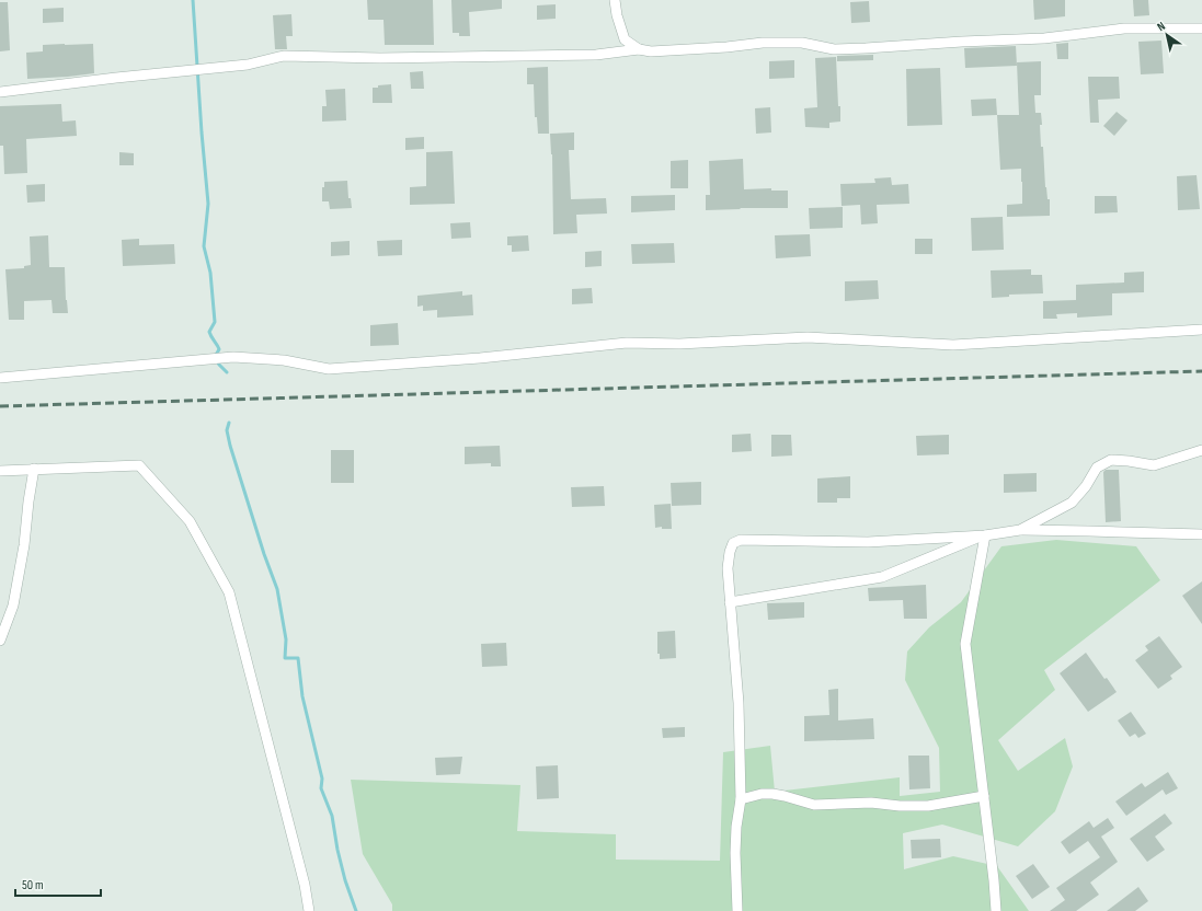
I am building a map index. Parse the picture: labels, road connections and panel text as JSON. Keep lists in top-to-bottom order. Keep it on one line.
{"scale_bar":"50 m","north":"top left"}
